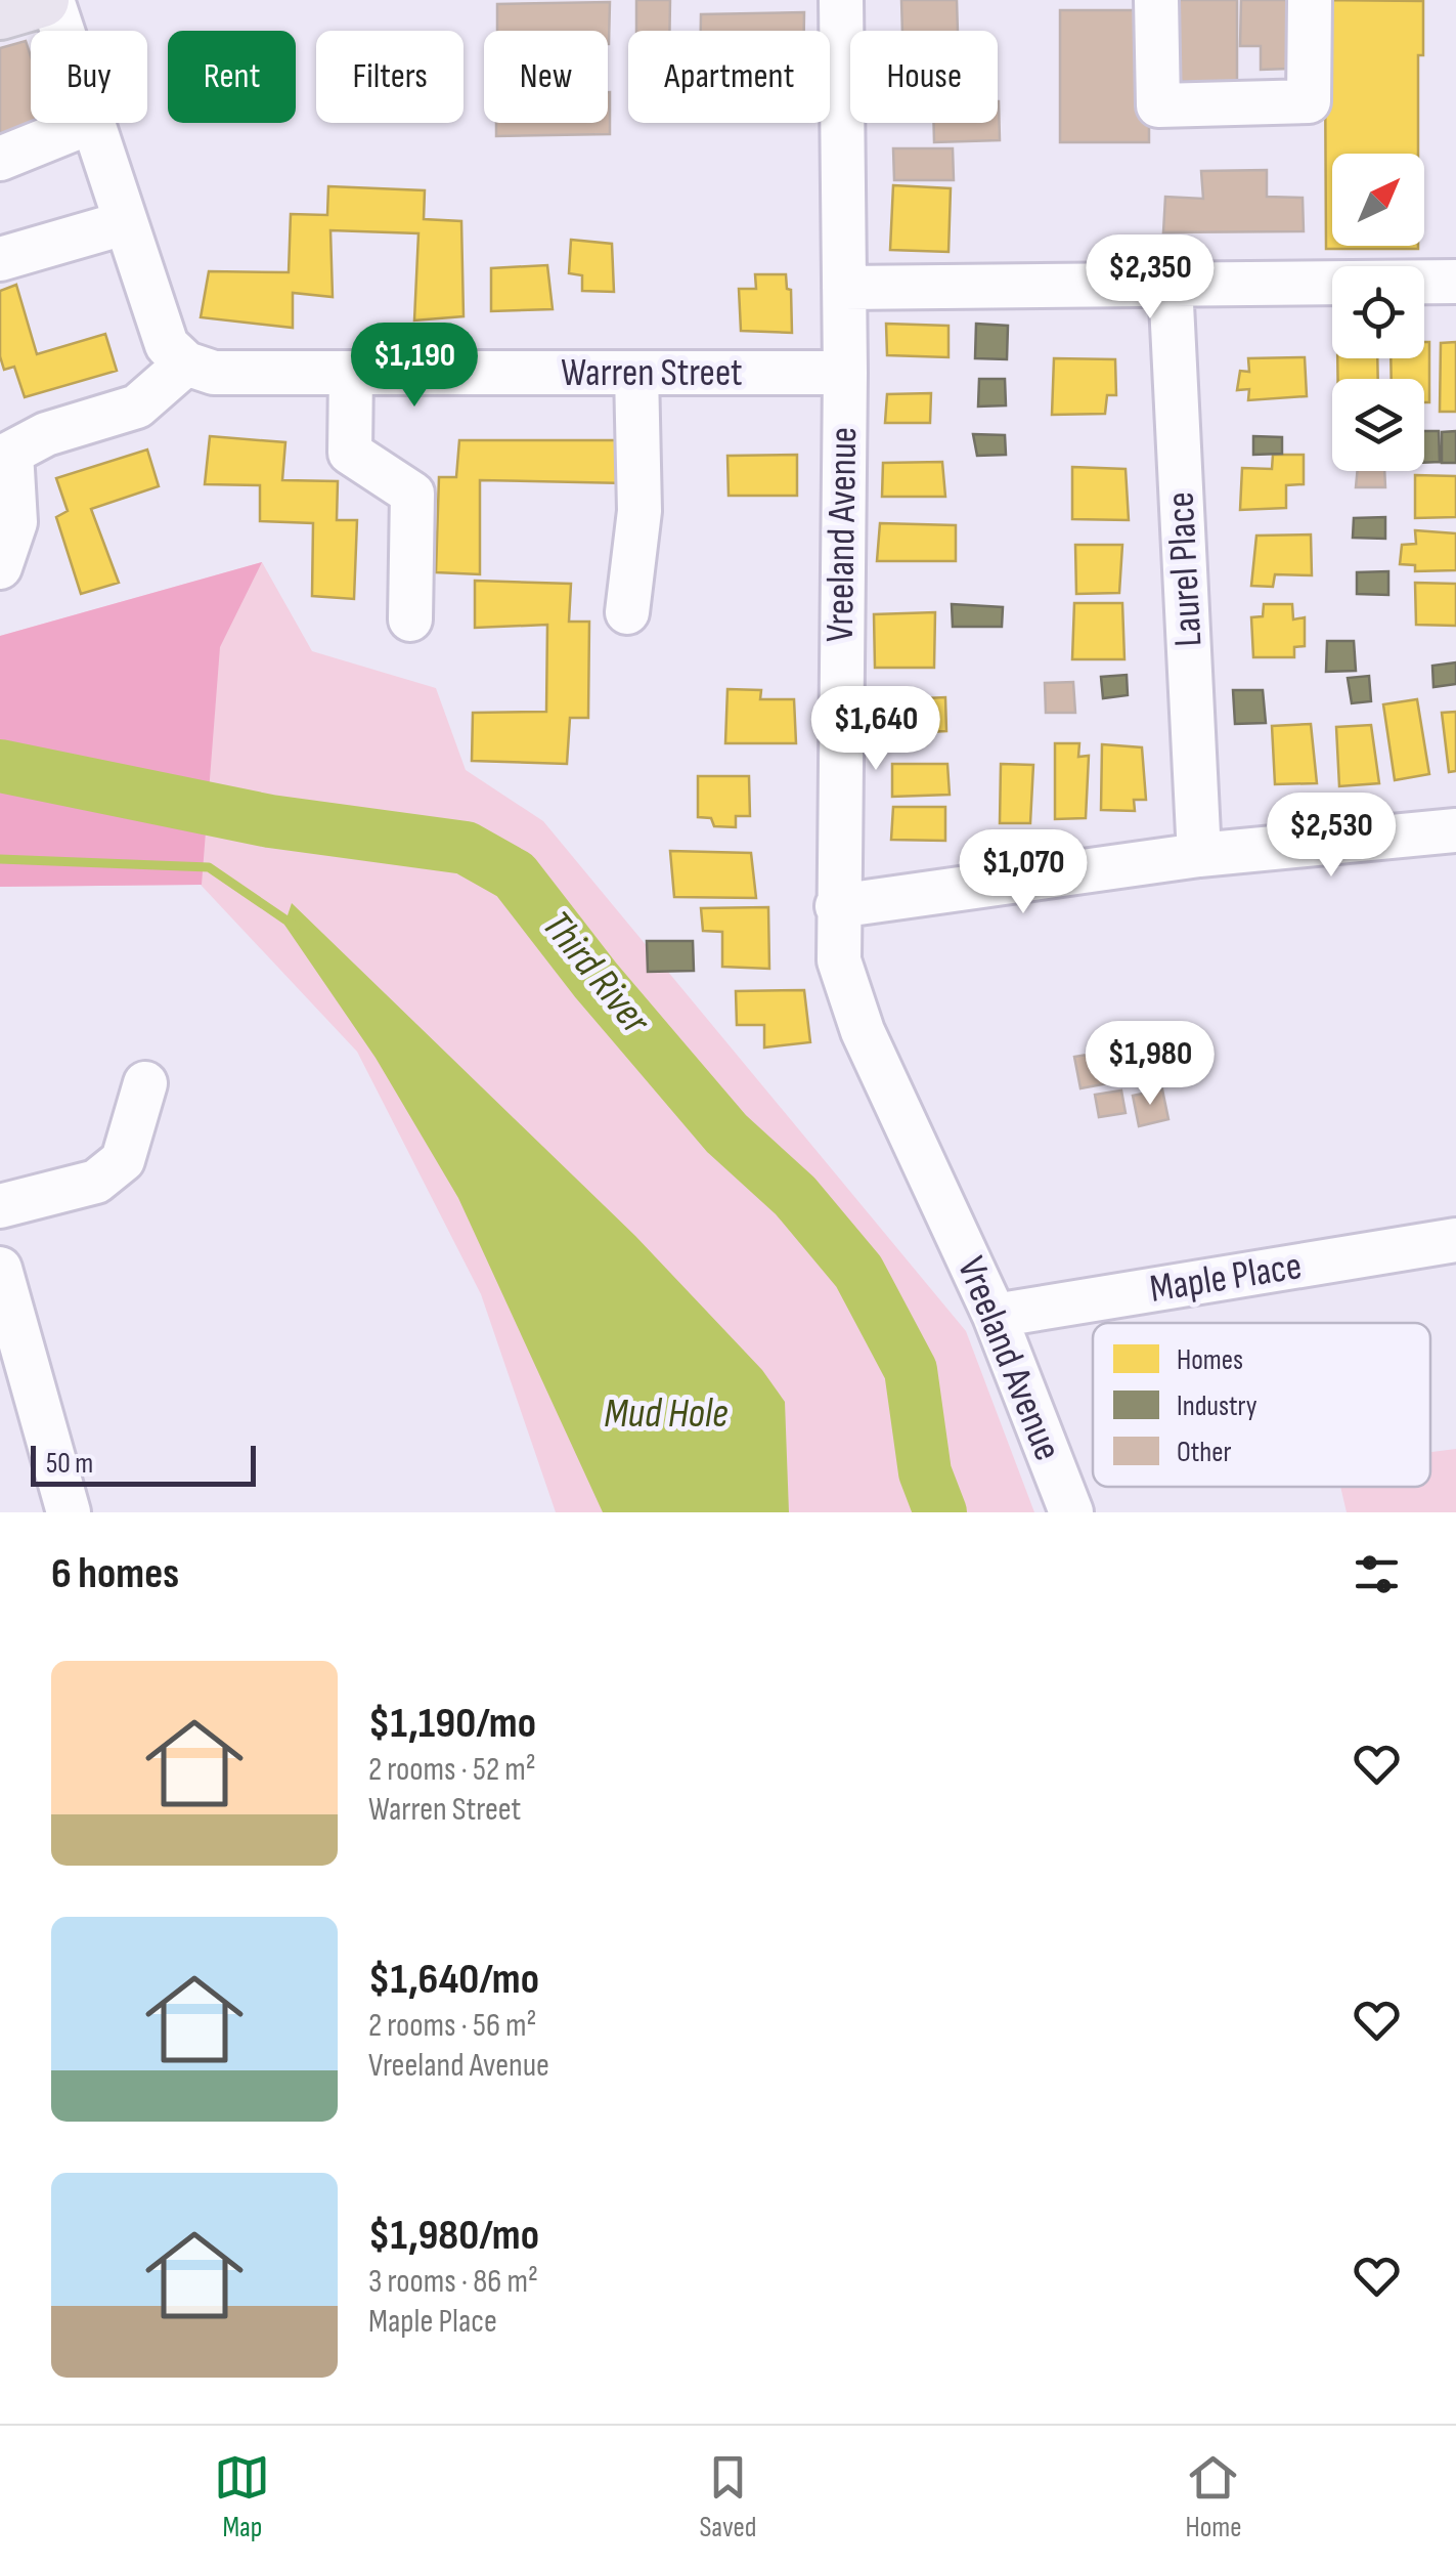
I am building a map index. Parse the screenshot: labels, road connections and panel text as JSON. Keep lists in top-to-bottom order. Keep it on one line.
{"streets":{"street":["Warren Street","Vreeland Avenue","Laurel Place","Maple Place"]},"crossings":[["Warren Street","Vreeland Avenue"],["Vreeland Avenue","Maple Place"]],"water":["Third River","Mud Hole"],"legend":["Homes","Industry","Other"],"scale_bar":"50 m","north":"top right","page":{"chip":["Buy","Rent","Filters","New","Apartment","House"],"price":["$2,350","$1,190","$1,640","$2,530","$1,070","$1,980"],"scale":"50 m","heading":"6 homes","list":[{"name":"$1,190/mo","note":"2 rooms · 52 m² · Warren Street"},{"name":"$1,640/mo","note":"2 rooms · 56 m² · Vreeland Avenue"},{"name":"$1,980/mo","note":"3 rooms · 86 m² · Maple Place"}],"tabs":["Map","Saved","Home"]}}
